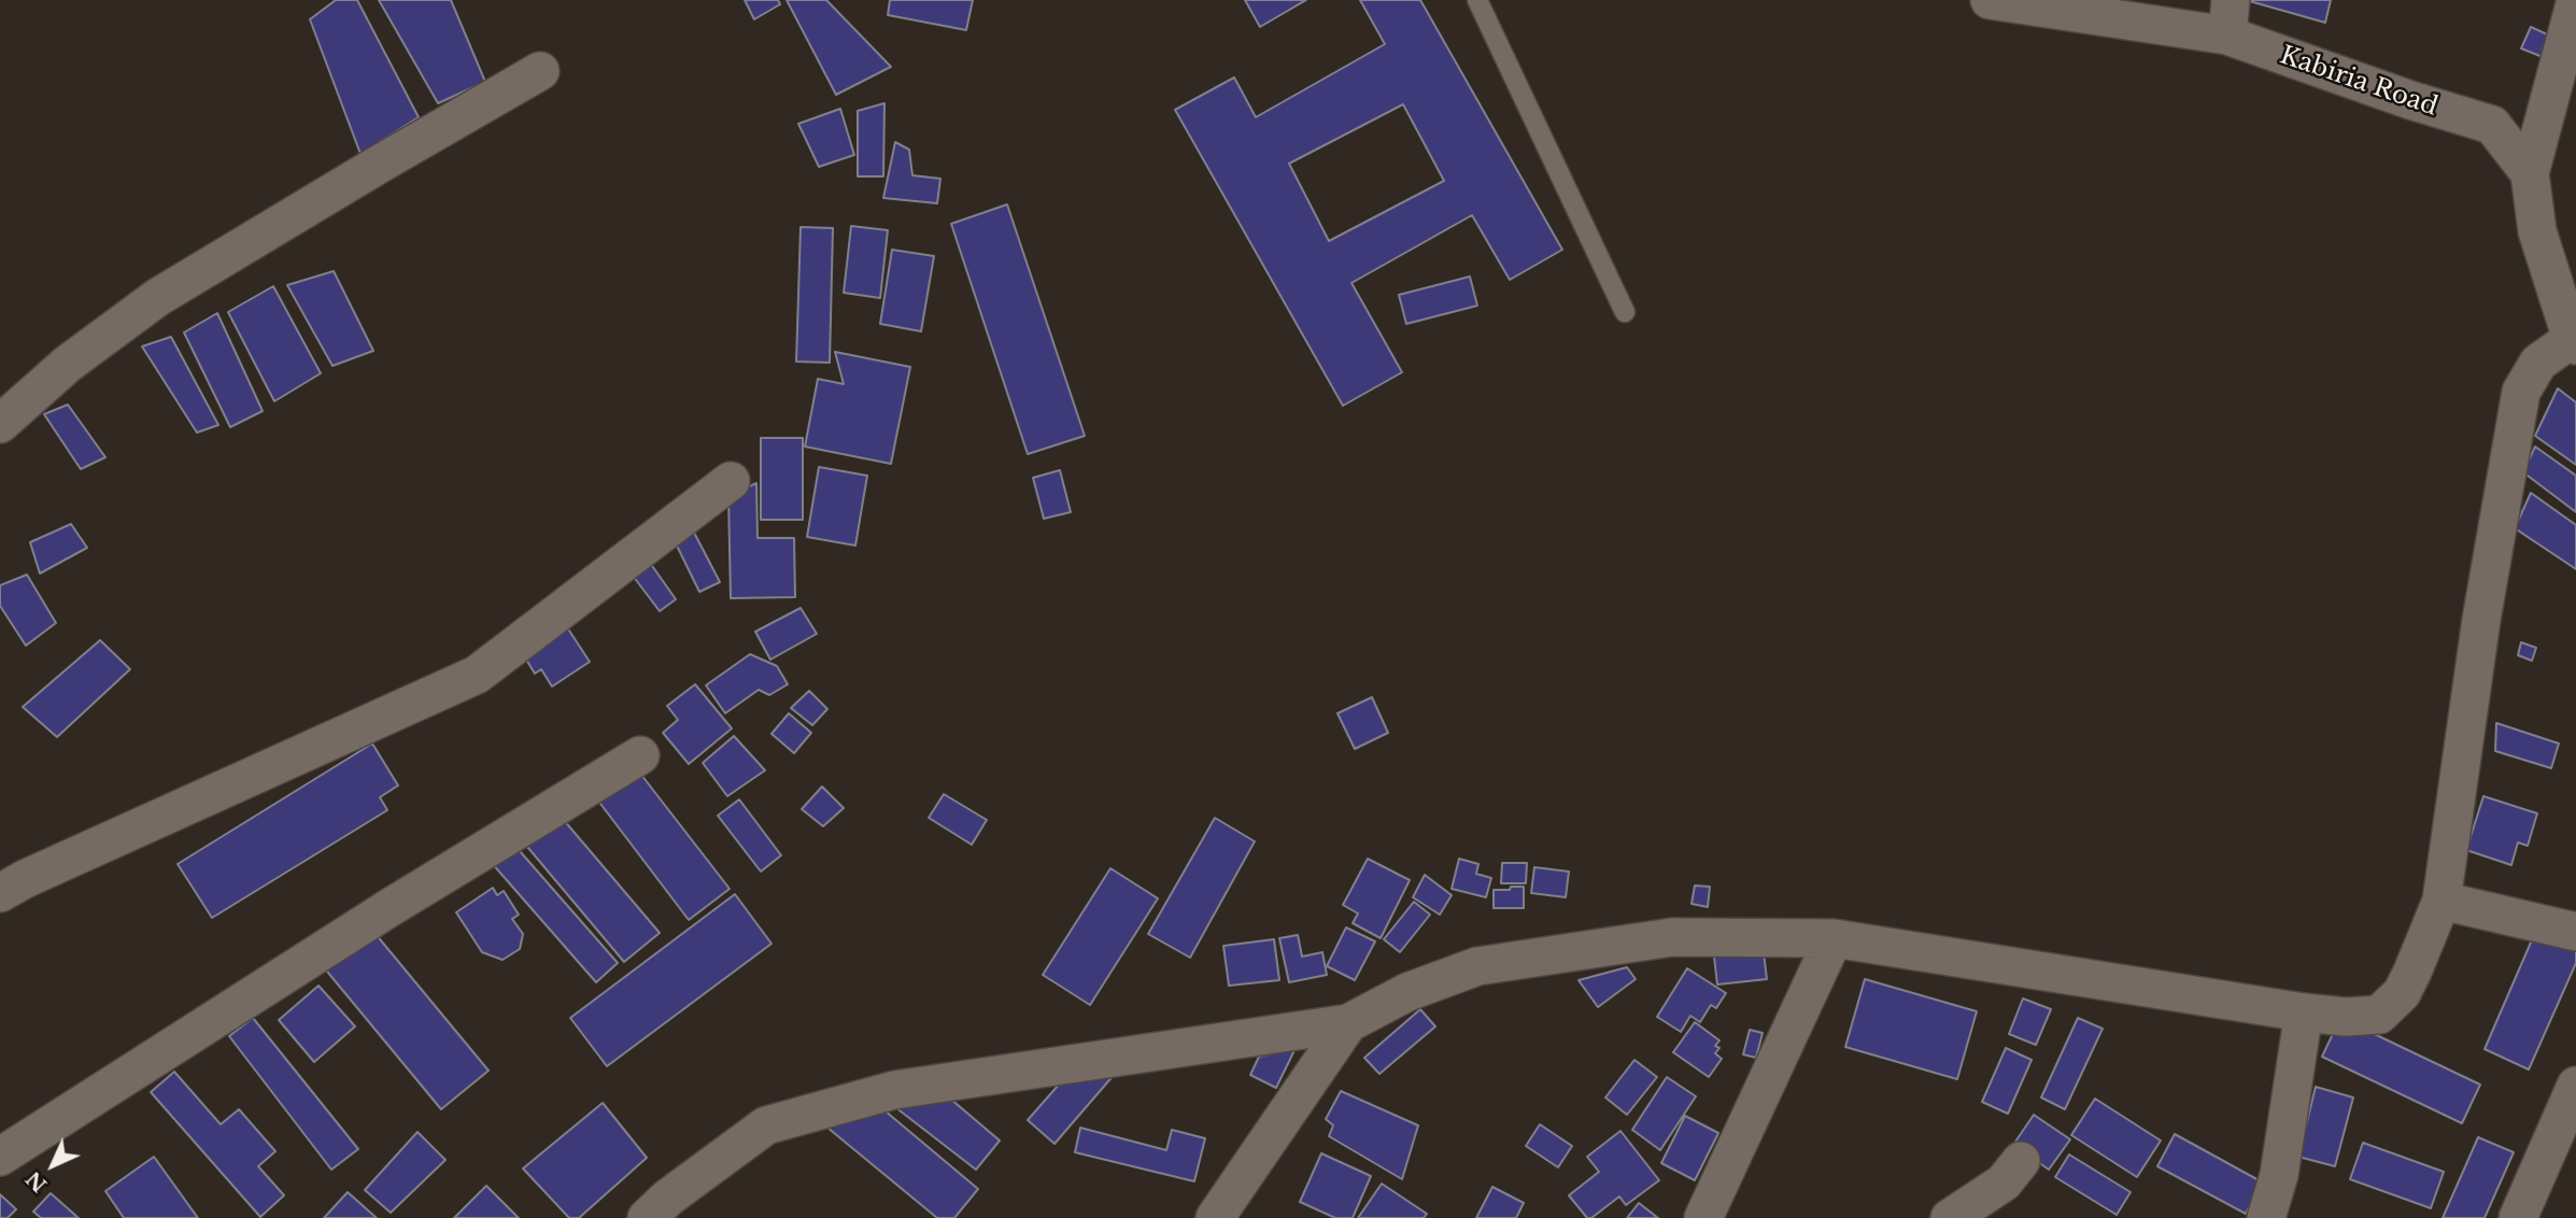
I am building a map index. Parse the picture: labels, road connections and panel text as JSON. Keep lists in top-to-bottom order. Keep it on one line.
{"streets":{"street":["Kabiria Road"]},"north":"bottom left"}
